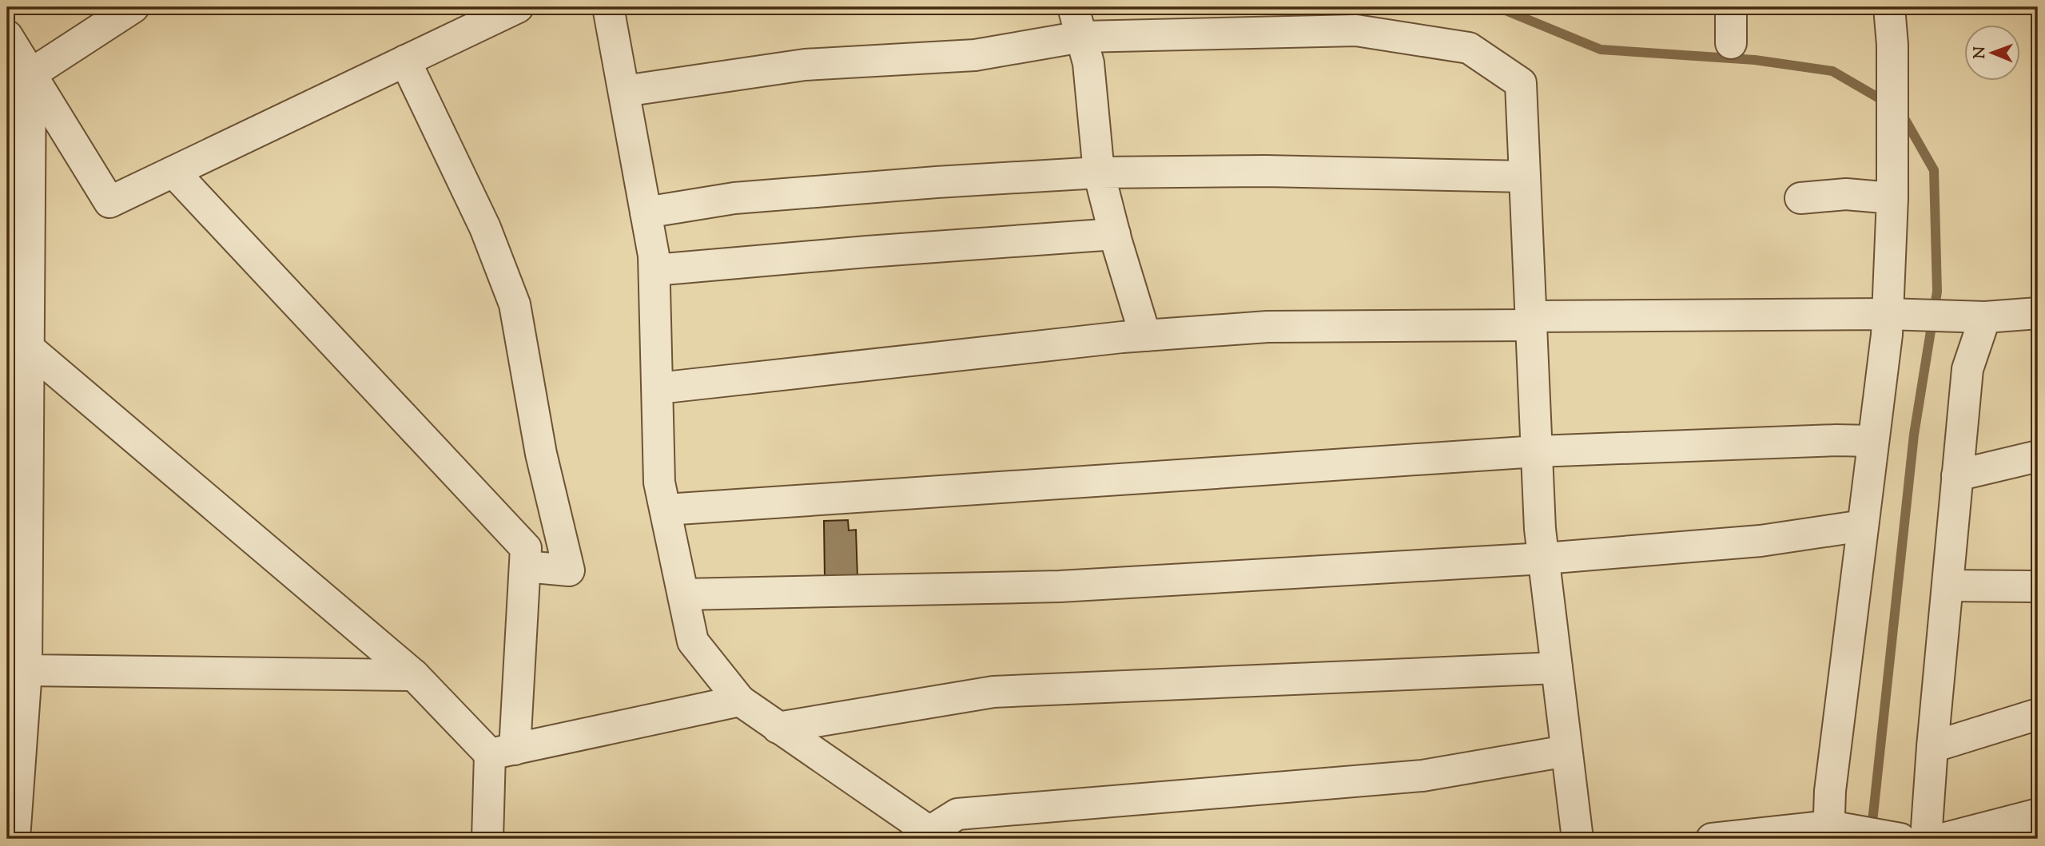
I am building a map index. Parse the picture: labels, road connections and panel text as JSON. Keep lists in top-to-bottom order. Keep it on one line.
{"north":"left"}
